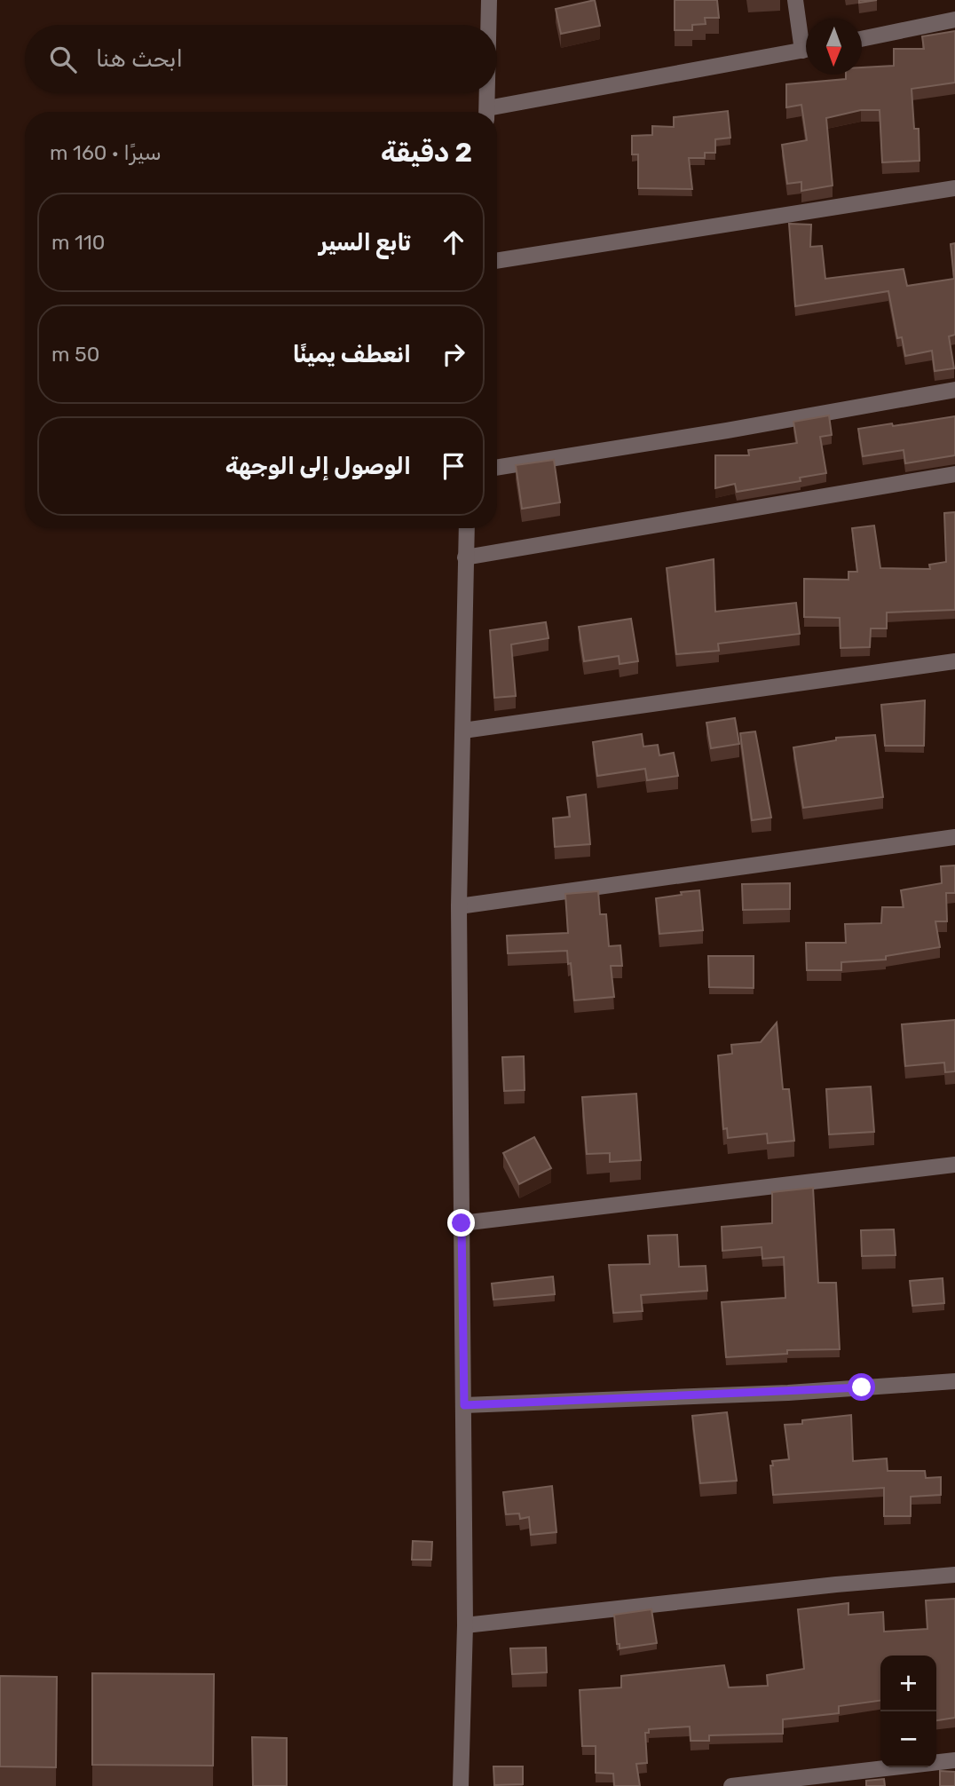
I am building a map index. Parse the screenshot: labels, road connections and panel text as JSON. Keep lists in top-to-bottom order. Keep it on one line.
{"north":"bottom","page":{"search":"ابحث هنا","heading":["2 دقيقة","سيرًا · 160 m"],"list":[["تابع السير","110 m"],["انعطف يمينًا","50 m"],"الوصول إلى الوجهة"],"map_buttons":["+","−"]}}
